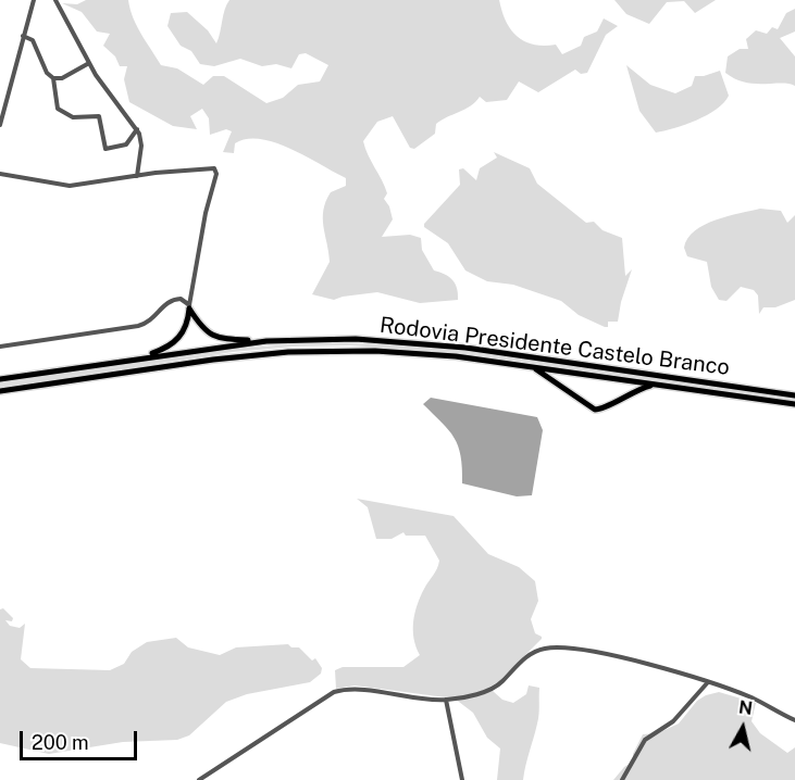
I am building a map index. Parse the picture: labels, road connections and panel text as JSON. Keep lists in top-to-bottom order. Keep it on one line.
{"streets":{"highway":["Rodovia Presidente Castelo Branco"]},"scale_bar":"200 m","north":"top"}
